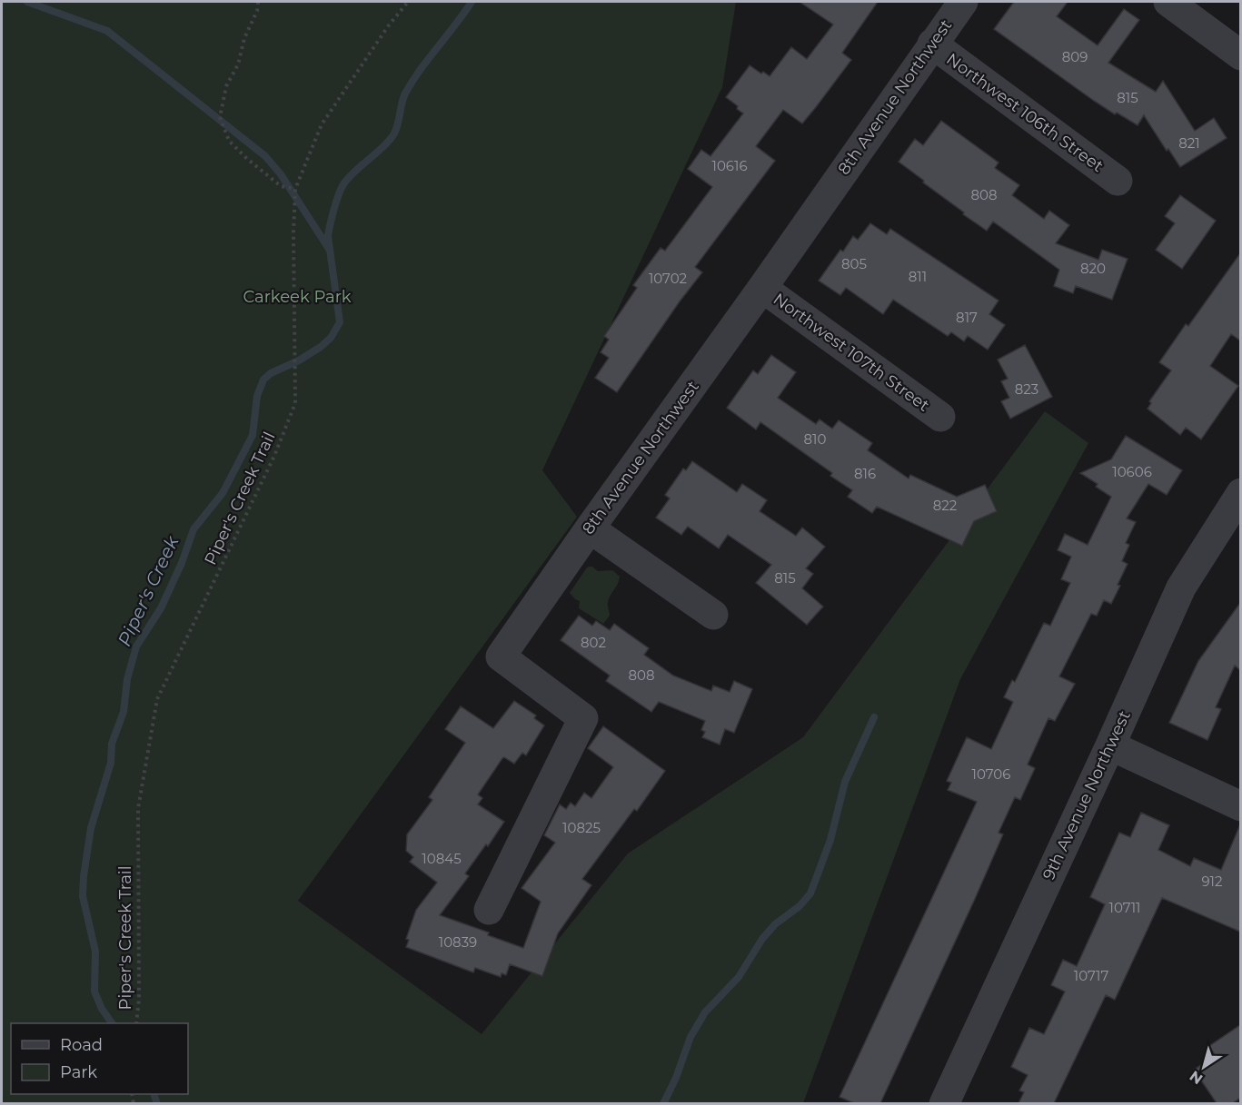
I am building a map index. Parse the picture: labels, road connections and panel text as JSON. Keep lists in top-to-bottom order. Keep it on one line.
{"streets":{"street":["8th Avenue Northwest","Northwest 106th Street","Northwest 107th Street","9th Avenue Northwest"],"path":["Piper's Creek Trail"]},"crossings":[["8th Avenue Northwest","Northwest 106th Street"],["8th Avenue Northwest","Northwest 107th Street"]],"water":["Piper's Creek"],"parks":["Carkeek Park"],"house_numbers":["809","815","821","10616","808","805","820","811","10702","817","823","810","10606","816","822","815","802","808","10706","10825","10845","912","10711","10839","10717"],"legend":["Road","Park"],"north":"bottom left"}
